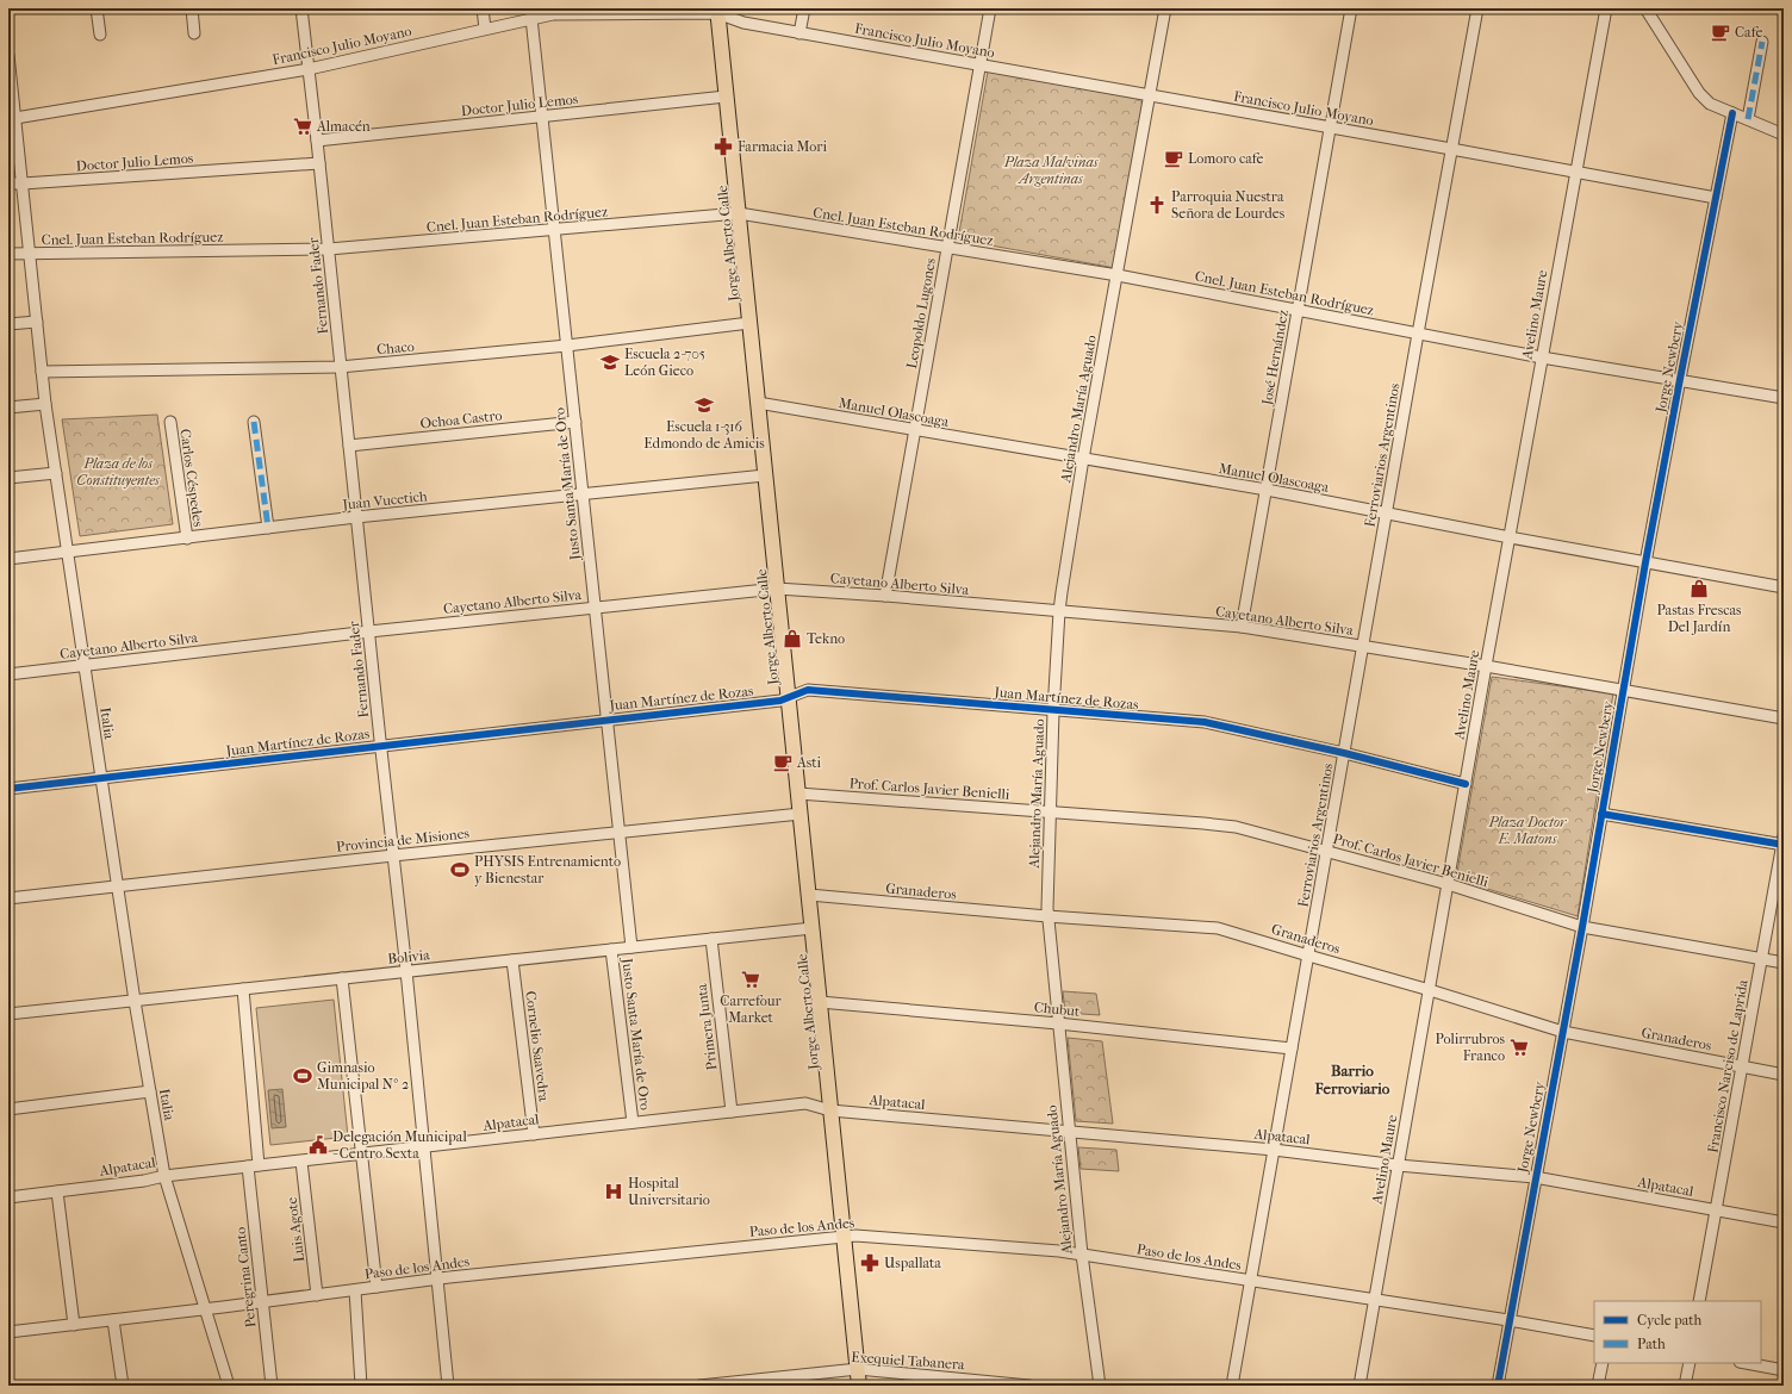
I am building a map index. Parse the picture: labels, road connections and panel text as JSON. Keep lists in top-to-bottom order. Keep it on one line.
{"streets":{"main road":["Jorge Alberto Calle"],"street":["Francisco Julio Moyano","Doctor Julio Lemos","Cnel. Juan Esteban Rodríguez","Fernando Fader","Leopoldo Lugones","Avelino Maure","Chaco","José Hernández","Jorge Newbery","Alejandro María Aguado","Manuel Olascoaga","Ochoa Castro","Ferroviarios Argentinos","Carlos Céspedes","Justo Santa María de Oro","Juan Vucetich","Cayetano Alberto Silva","Juan Martínez de Rozas","Italia","Prof. Carlos Javier Benielli","Provincia de Misiones","Granaderos","Bolivia","Chubut","Primera Junta","Cornelio Saavedra","Francisco Narciso de Laprida","Alpatacal","Paso de los Andes","Luis Agote","Peregrina Canto","Exequiel Tabanera"]},"crossings":[["Francisco Julio Moyano","Jorge Alberto Calle"],["Francisco Julio Moyano","Fernando Fader"],["Francisco Julio Moyano","Leopoldo Lugones"],["Francisco Julio Moyano","Avelino Maure"],["Francisco Julio Moyano","José Hernández"],["Francisco Julio Moyano","Jorge Newbery"],["Francisco Julio Moyano","Alejandro María Aguado"],["Francisco Julio Moyano","Ferroviarios Argentinos"],["Francisco Julio Moyano","Justo Santa María de Oro"],["Francisco Julio Moyano","Italia"],["Doctor Julio Lemos","Jorge Alberto Calle"],["Doctor Julio Lemos","Fernando Fader"],["Doctor Julio Lemos","Justo Santa María de Oro"],["Doctor Julio Lemos","Italia"],["Cnel. Juan Esteban Rodríguez","Jorge Alberto Calle"],["Cnel. Juan Esteban Rodríguez","Fernando Fader"],["Cnel. Juan Esteban Rodríguez","Leopoldo Lugones"],["Cnel. Juan Esteban Rodríguez","Avelino Maure"],["Cnel. Juan Esteban Rodríguez","José Hernández"],["Cnel. Juan Esteban Rodríguez","Jorge Newbery"],["Cnel. Juan Esteban Rodríguez","Alejandro María Aguado"],["Cnel. Juan Esteban Rodríguez","Ferroviarios Argentinos"],["Cnel. Juan Esteban Rodríguez","Justo Santa María de Oro"],["Cnel. Juan Esteban Rodríguez","Italia"],["Jorge Alberto Calle","Chaco"],["Jorge Alberto Calle","Manuel Olascoaga"],["Jorge Alberto Calle","Juan Vucetich"],["Jorge Alberto Calle","Cayetano Alberto Silva"],["Jorge Alberto Calle","Juan Martínez de Rozas"],["Jorge Alberto Calle","Prof. Carlos Javier Benielli"],["Jorge Alberto Calle","Provincia de Misiones"],["Jorge Alberto Calle","Granaderos"],["Jorge Alberto Calle","Bolivia"],["Jorge Alberto Calle","Chubut"],["Jorge Alberto Calle","Alpatacal"],["Jorge Alberto Calle","Paso de los Andes"],["Jorge Alberto Calle","Exequiel Tabanera"],["Fernando Fader","Chaco"],["Fernando Fader","Ochoa Castro"],["Fernando Fader","Juan Vucetich"],["Fernando Fader","Cayetano Alberto Silva"],["Fernando Fader","Juan Martínez de Rozas"],["Fernando Fader","Provincia de Misiones"],["Fernando Fader","Bolivia"],["Fernando Fader","Alpatacal"],["Fernando Fader","Paso de los Andes"],["Leopoldo Lugones","Manuel Olascoaga"],["Leopoldo Lugones","Cayetano Alberto Silva"],["Avelino Maure","Manuel Olascoaga"],["Avelino Maure","Cayetano Alberto Silva"],["Avelino Maure","Juan Martínez de Rozas"],["Avelino Maure","Prof. Carlos Javier Benielli"],["Avelino Maure","Granaderos"],["Avelino Maure","Alpatacal"],["Avelino Maure","Paso de los Andes"],["Chaco","Justo Santa María de Oro"],["Chaco","Italia"],["José Hernández","Manuel Olascoaga"],["José Hernández","Cayetano Alberto Silva"],["Jorge Newbery","Manuel Olascoaga"],["Jorge Newbery","Cayetano Alberto Silva"],["Jorge Newbery","Prof. Carlos Javier Benielli"],["Jorge Newbery","Granaderos"],["Jorge Newbery","Alpatacal"],["Jorge Newbery","Paso de los Andes"],["Alejandro María Aguado","Manuel Olascoaga"],["Alejandro María Aguado","Cayetano Alberto Silva"],["Alejandro María Aguado","Juan Martínez de Rozas"],["Alejandro María Aguado","Prof. Carlos Javier Benielli"],["Alejandro María Aguado","Granaderos"],["Alejandro María Aguado","Chubut"],["Alejandro María Aguado","Alpatacal"],["Alejandro María Aguado","Paso de los Andes"],["Manuel Olascoaga","Ferroviarios Argentinos"],["Ochoa Castro","Justo Santa María de Oro"],["Ferroviarios Argentinos","Cayetano Alberto Silva"],["Ferroviarios Argentinos","Juan Martínez de Rozas"],["Ferroviarios Argentinos","Prof. Carlos Javier Benielli"],["Ferroviarios Argentinos","Granaderos"],["Ferroviarios Argentinos","Chubut"],["Ferroviarios Argentinos","Alpatacal"],["Ferroviarios Argentinos","Paso de los Andes"],["Carlos Céspedes","Juan Vucetich"],["Justo Santa María de Oro","Juan Vucetich"],["Justo Santa María de Oro","Cayetano Alberto Silva"],["Justo Santa María de Oro","Juan Martínez de Rozas"],["Justo Santa María de Oro","Provincia de Misiones"],["Justo Santa María de Oro","Bolivia"],["Justo Santa María de Oro","Alpatacal"],["Juan Vucetich","Italia"],["Cayetano Alberto Silva","Italia"],["Juan Martínez de Rozas","Italia"],["Italia","Provincia de Misiones"],["Italia","Bolivia"],["Italia","Alpatacal"],["Italia","Paso de los Andes"],["Prof. Carlos Javier Benielli","Francisco Narciso de Laprida"],["Granaderos","Francisco Narciso de Laprida"],["Bolivia","Primera Junta"],["Bolivia","Cornelio Saavedra"],["Bolivia","Peregrina Canto"],["Primera Junta","Alpatacal"],["Cornelio Saavedra","Alpatacal"],["Francisco Narciso de Laprida","Alpatacal"],["Alpatacal","Luis Agote"],["Alpatacal","Peregrina Canto"],["Paso de los Andes","Luis Agote"],["Paso de los Andes","Peregrina Canto"]],"districts":["Barrio Ferroviario"],"parks":["Plaza Malvinas Argentinas","Plaza de los Constituyentes","Plaza Doctor E. Matons"],"places":{"cafe":["Cafe","Lomoro cafe","Asti"],"supermarket":["Almacén","Carrefour Market","Polirrubros Franco"],"pharmacy":["Farmacia Mori","Uspallata"],"church":["Parroquia Nuestra Señora de Lourdes"],"school or university":["Escuela 2-705 León Gieco","Escuela 1-316 Edmondo de Amicis"],"shop":["Pastas Frescas Del Jardín","Tekno"],"sports":["PHYSIS Entrenamiento y Bienestar","Gimnasio Municipal Nº 2"],"public building":["Delegación Municipal - Centro Sexta"],"hospital":["Hospital Universitario"]},"legend":["Cycle path","Path"]}
